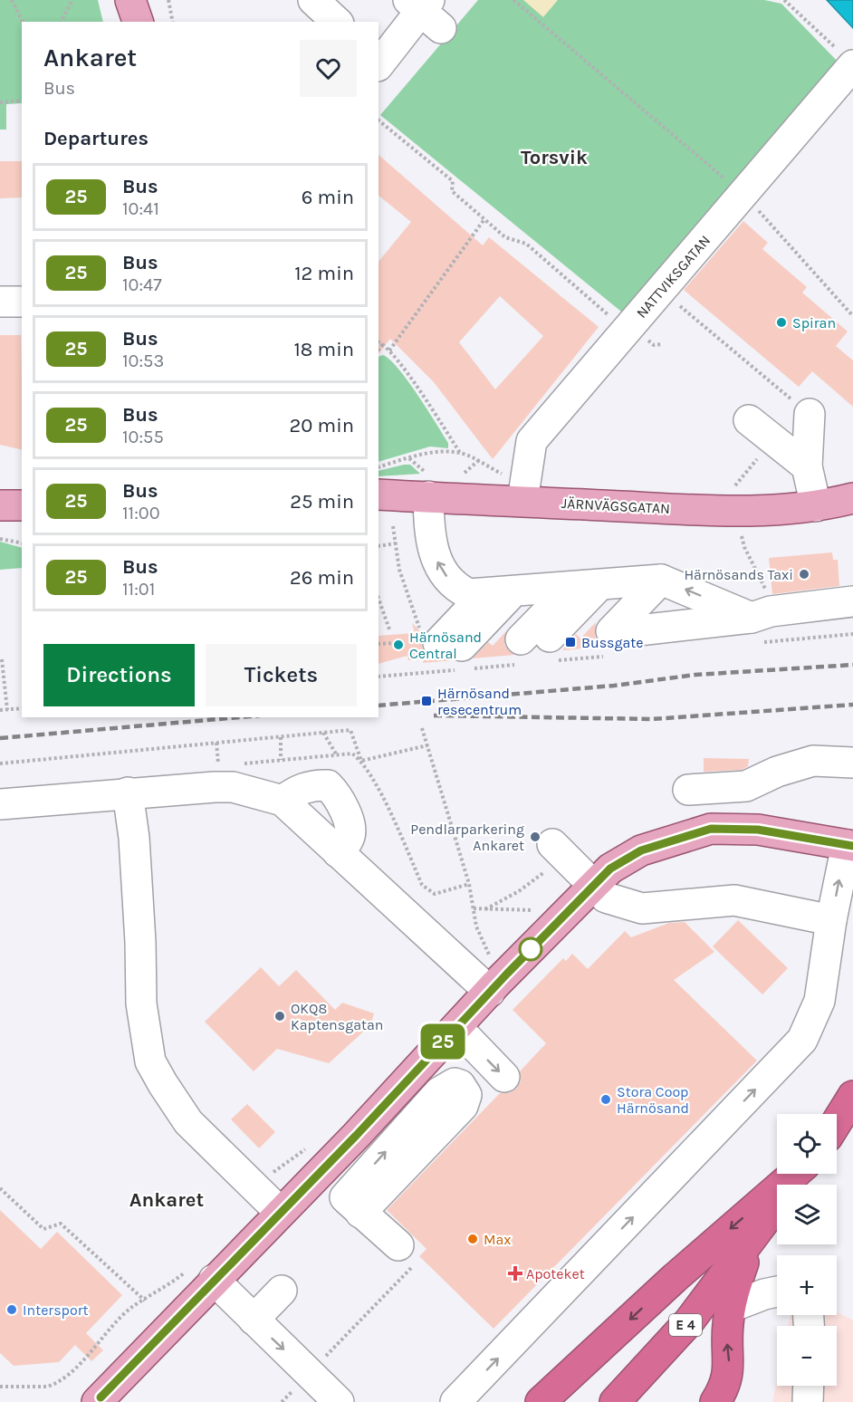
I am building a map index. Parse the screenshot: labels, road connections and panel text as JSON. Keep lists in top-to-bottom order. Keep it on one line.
{"streets":{"highway":["E 4"],"main road":["JÄRNVÄGSGATAN"],"street":["NATTVIKSGATAN"]},"crossings":[["NATTVIKSGATAN","JÄRNVÄGSGATAN"]],"districts":["Torsvik","Ankaret"],"places":{"other":["Spiran","Härnösands Taxi","Härnösand Central","Pendlarparkering Ankaret","OKQ8 Kaptensgatan","Stora Coop Härnösand","Max","Intersport"],"transit":["Bussgate","Härnösand resecentrum"],"health":["Apoteket"]},"lines":["bus line 25"],"page":{"on_map":"25","heading":[["Ankaret","Bus"],"Departures"],"list":[{"mark":"25","name":"Bus","note":"10:41","value":"6 min"},{"mark":"25","name":"Bus","note":"10:47","value":"12 min"},{"mark":"25","name":"Bus","note":"10:53","value":"18 min"},{"mark":"25","name":"Bus","note":"10:55","value":"20 min"},{"mark":"25","name":"Bus","note":"11:00","value":"25 min"},{"mark":"25","name":"Bus","note":"11:01","value":"26 min"}],"buttons":["Directions","Tickets"],"map_buttons":["+","−"]}}
